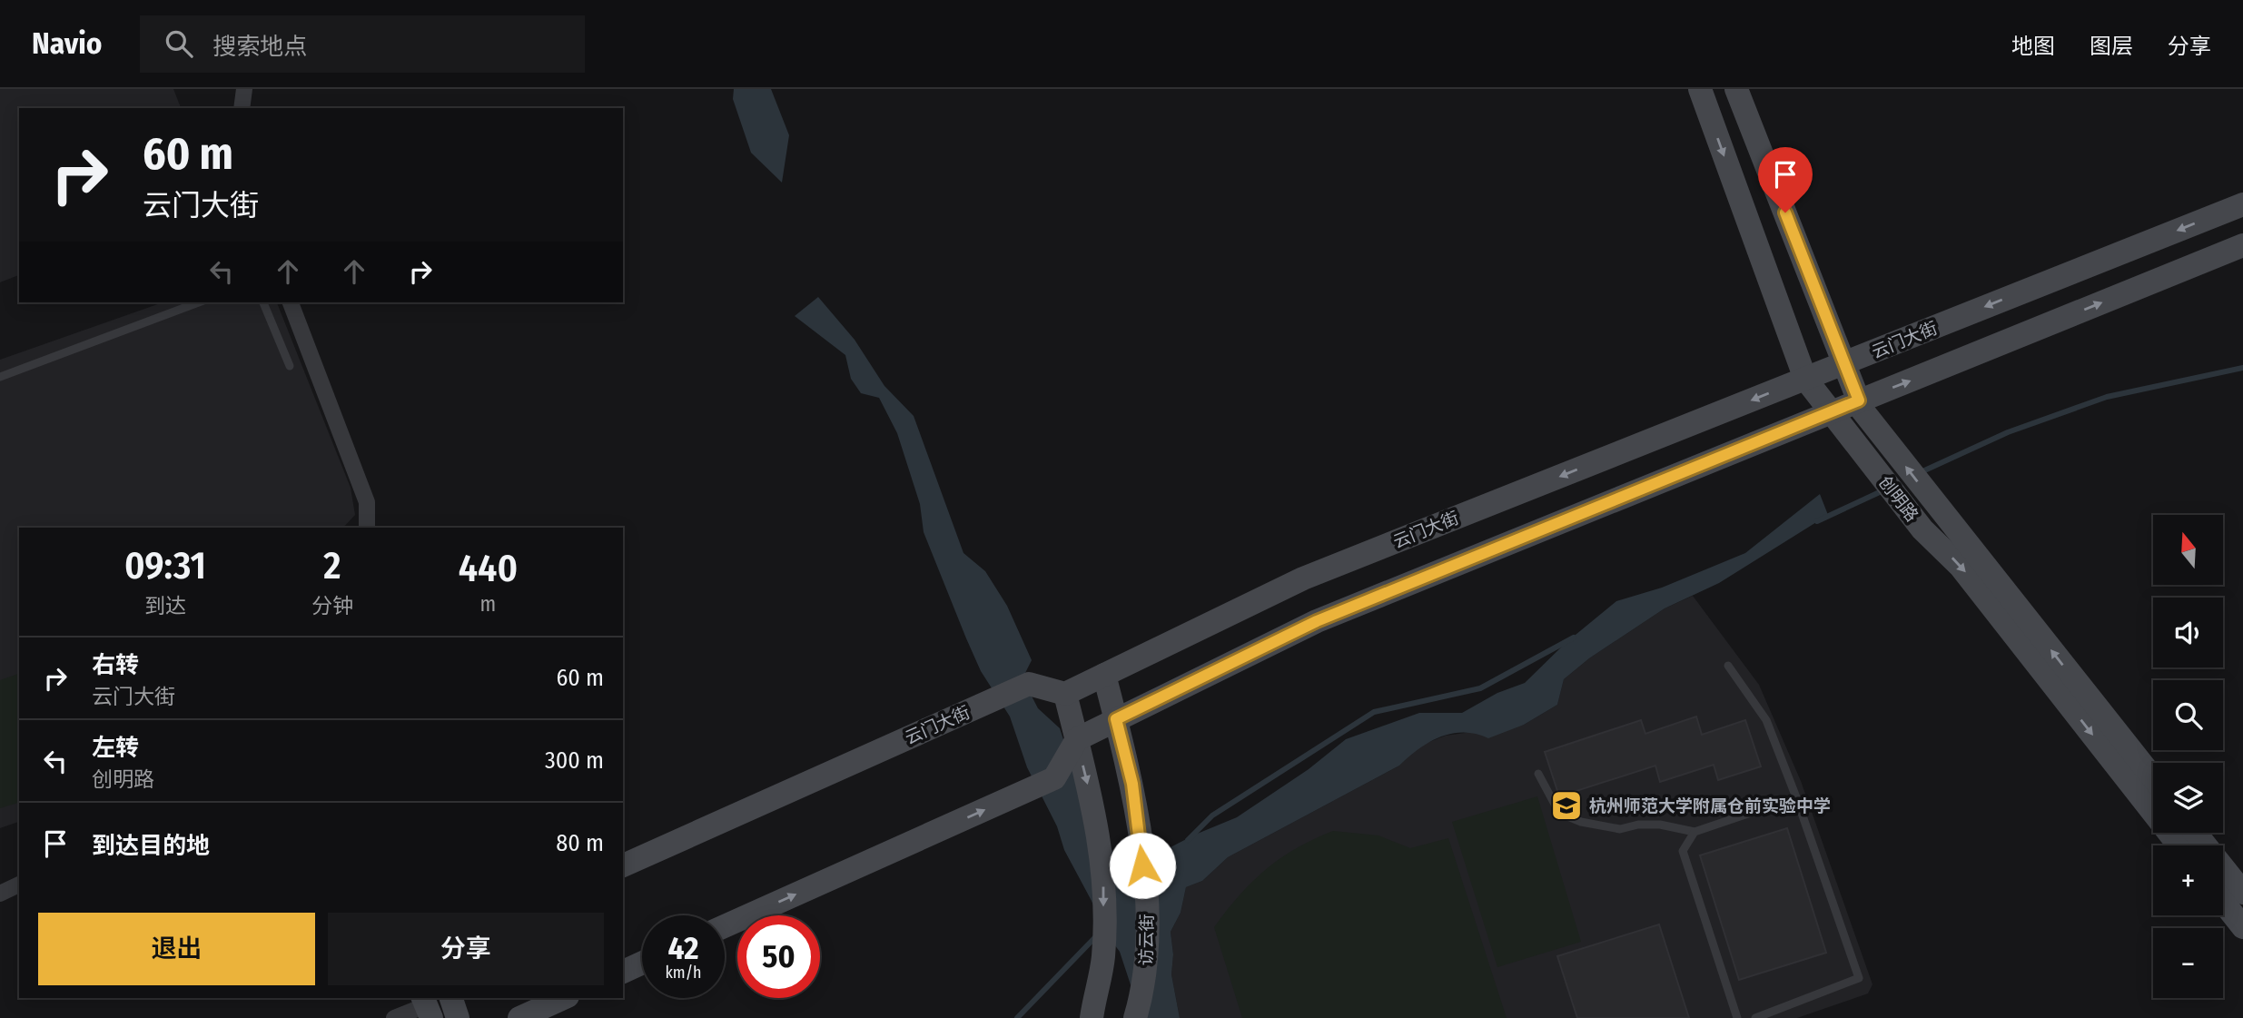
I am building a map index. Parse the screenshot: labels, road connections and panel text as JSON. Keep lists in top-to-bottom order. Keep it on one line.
{"streets":{"main road":["云门大街","创明路","访云街"]},"crossings":[["云门大街","创明路"],["云门大街","访云街"]],"places":{"school or university":["杭州师范大学附属仓前实验中学"]},"north":"top","page":{"header":"Navio","search":"搜索地点","nav":["地图","图层","分享"],"turn":["60 m","云门大街"],"map_buttons":["+","−"],"eta":["09:31","到达","2","分钟","440","m"],"list":[{"name":"右转","note":"云门大街","value":"60 m"},{"name":"左转","note":"创明路","value":"300 m"},{"name":"到达目的地","value":"80 m"}],"buttons":["退出","分享"],"speed":"42 km/h","limit":"50"}}
